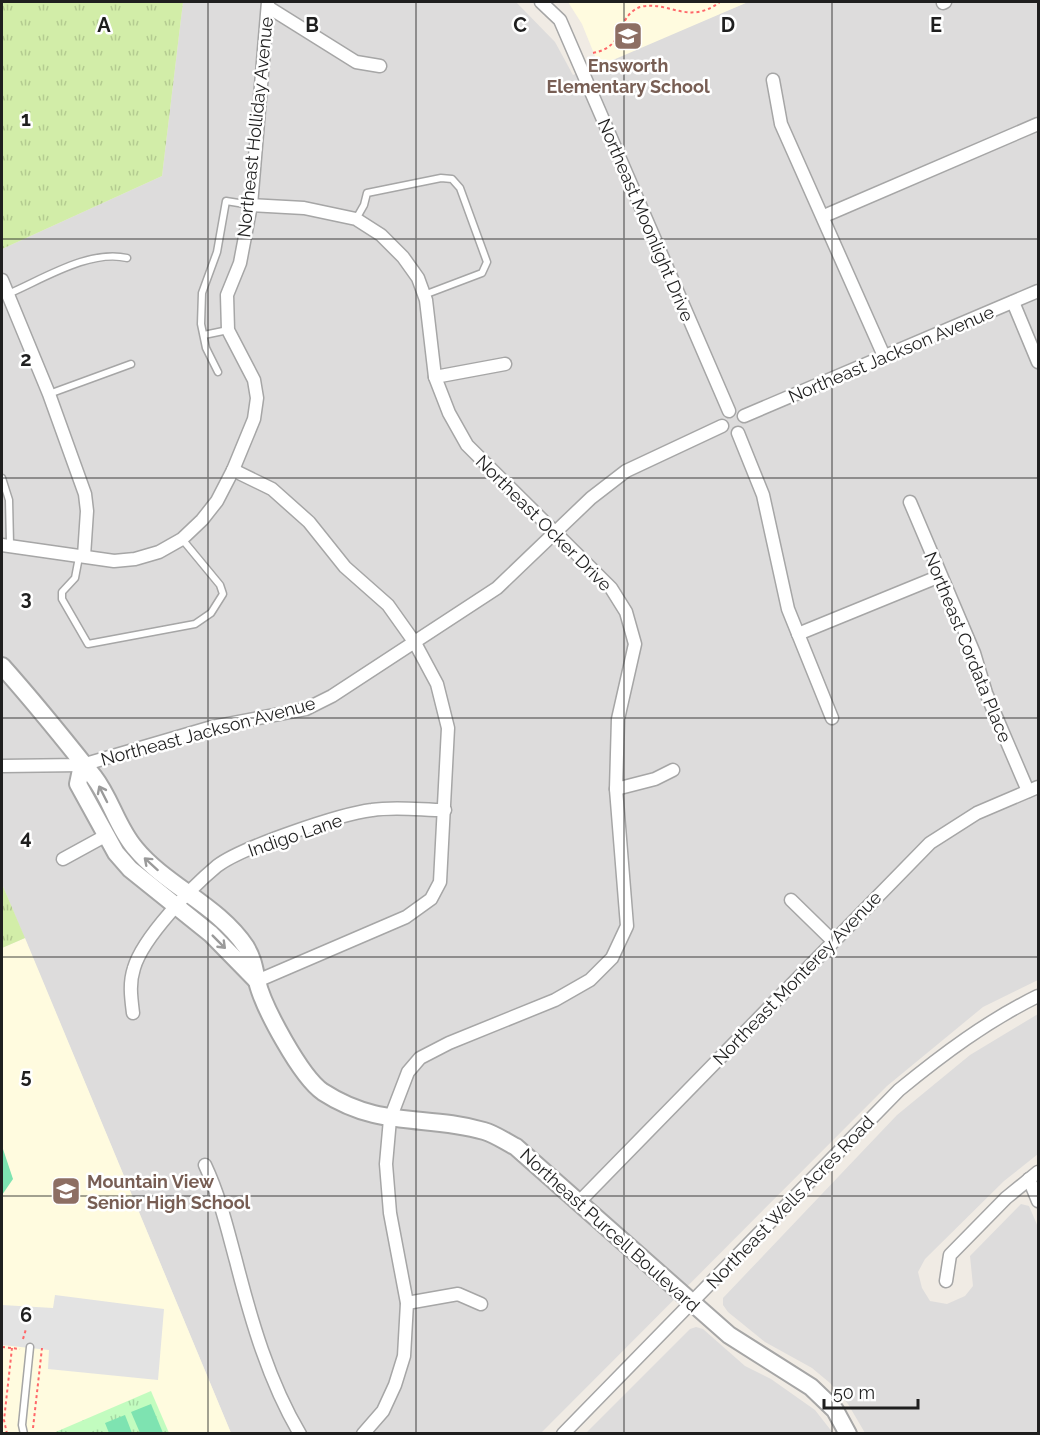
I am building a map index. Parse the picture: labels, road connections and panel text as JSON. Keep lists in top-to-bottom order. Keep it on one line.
{"streets":{"street":["Northeast Holliday Avenue","Northeast Moonlight Drive","Northeast Jackson Avenue","Northeast Ocker Drive","Northeast Cordata Place","Indigo Lane","Northeast Monterey Avenue","Northeast Wells Acres Road","Northeast Purcell Boulevard"]},"crossings":[["Northeast Holliday Avenue","Northeast Ocker Drive"],["Northeast Moonlight Drive","Northeast Jackson Avenue"],["Northeast Jackson Avenue","Northeast Ocker Drive"],["Northeast Jackson Avenue","Northeast Purcell Boulevard"],["Northeast Ocker Drive","Northeast Purcell Boulevard"],["Northeast Cordata Place","Northeast Monterey Avenue"],["Indigo Lane","Northeast Purcell Boulevard"],["Northeast Monterey Avenue","Northeast Purcell Boulevard"],["Northeast Wells Acres Road","Northeast Purcell Boulevard"]],"places":{"school or university":["Ensworth Elementary School","Mountain View Senior High School"]},"scale_bar":"50 m","grid":{"columns":["A","B","C","D","E"],"rows":["1","2","3","4","5","6"]}}
